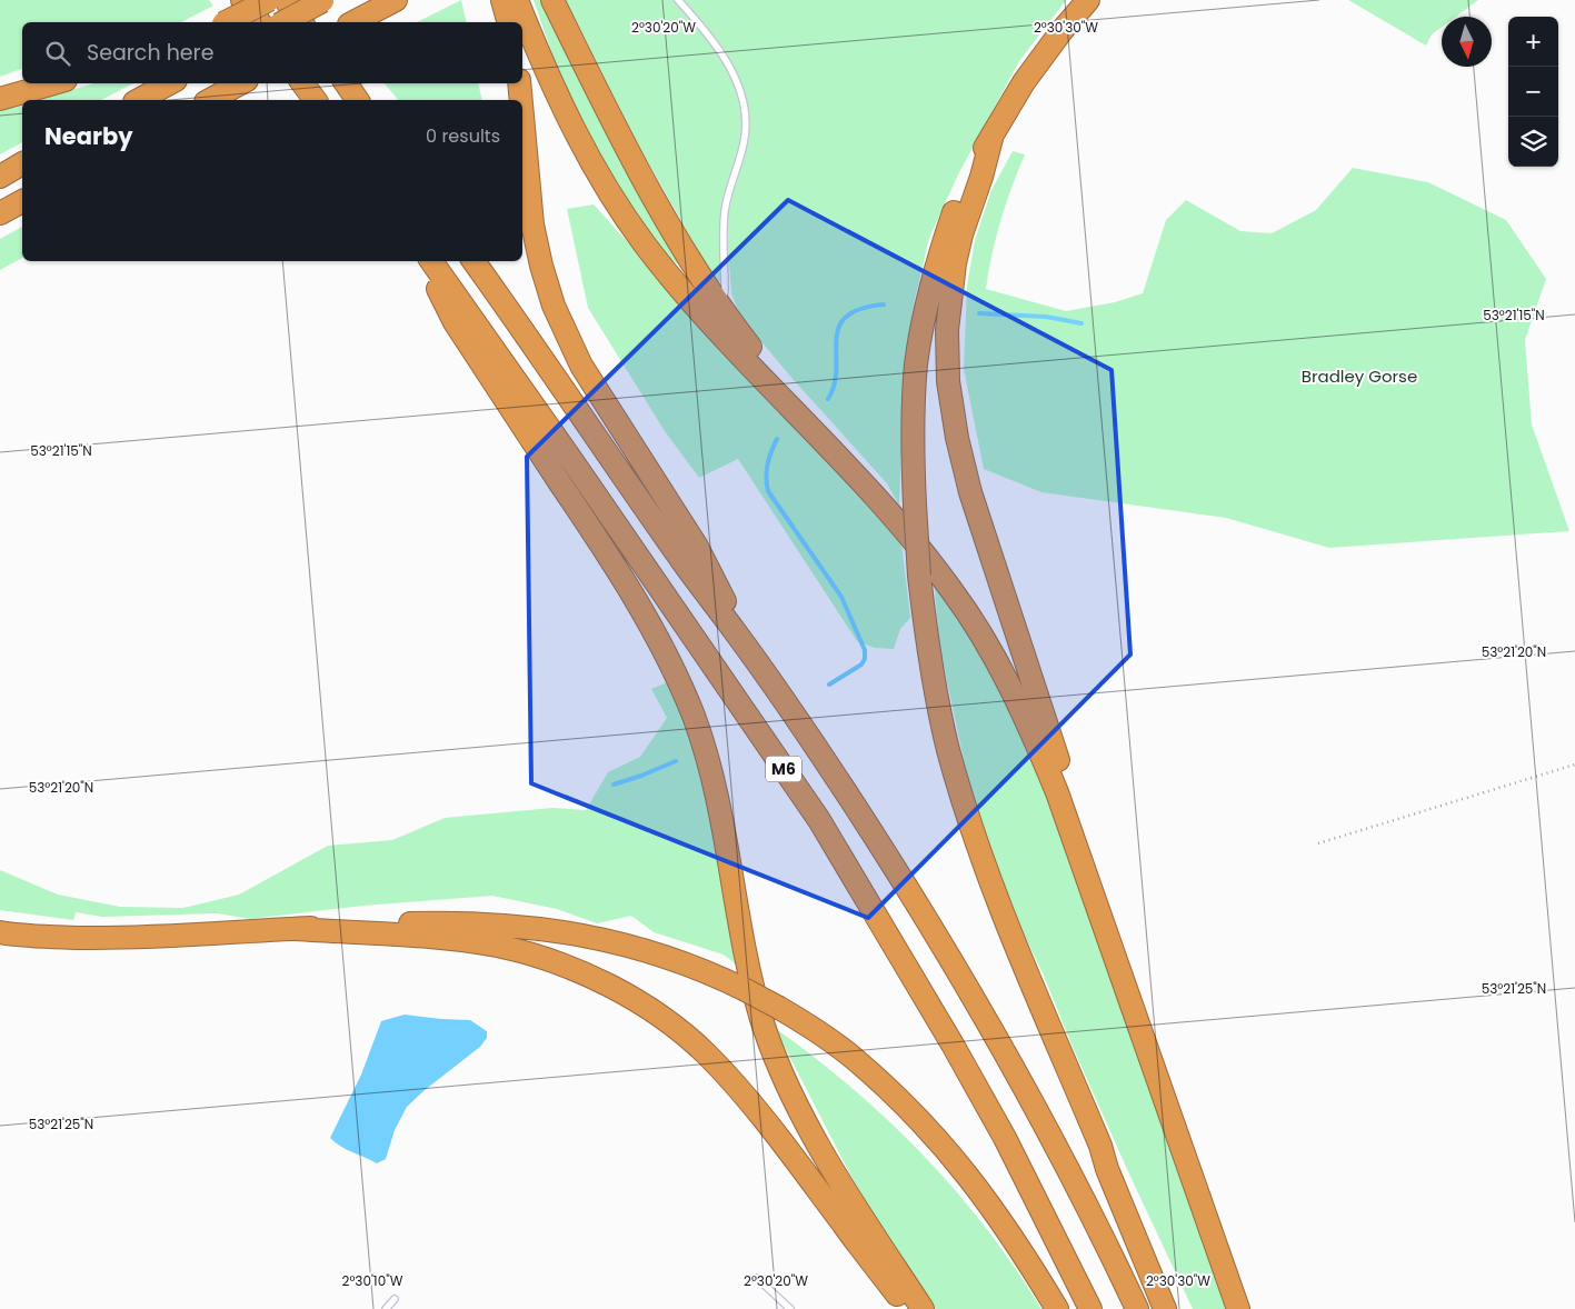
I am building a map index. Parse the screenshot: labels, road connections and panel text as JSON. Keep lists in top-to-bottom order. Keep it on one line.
{"streets":{"highway":["M6"]},"parks":["Bradley Gorse"],"north":"bottom","page":{"map_buttons":["+","−"],"search":"Search here","heading":["Nearby","0 results"]},"coordinates":["2°30'20\"W","2°30'30\"W","53°21'15\"N","53°21'20\"N","53°21'25\"N","2°30'10\"W"]}
